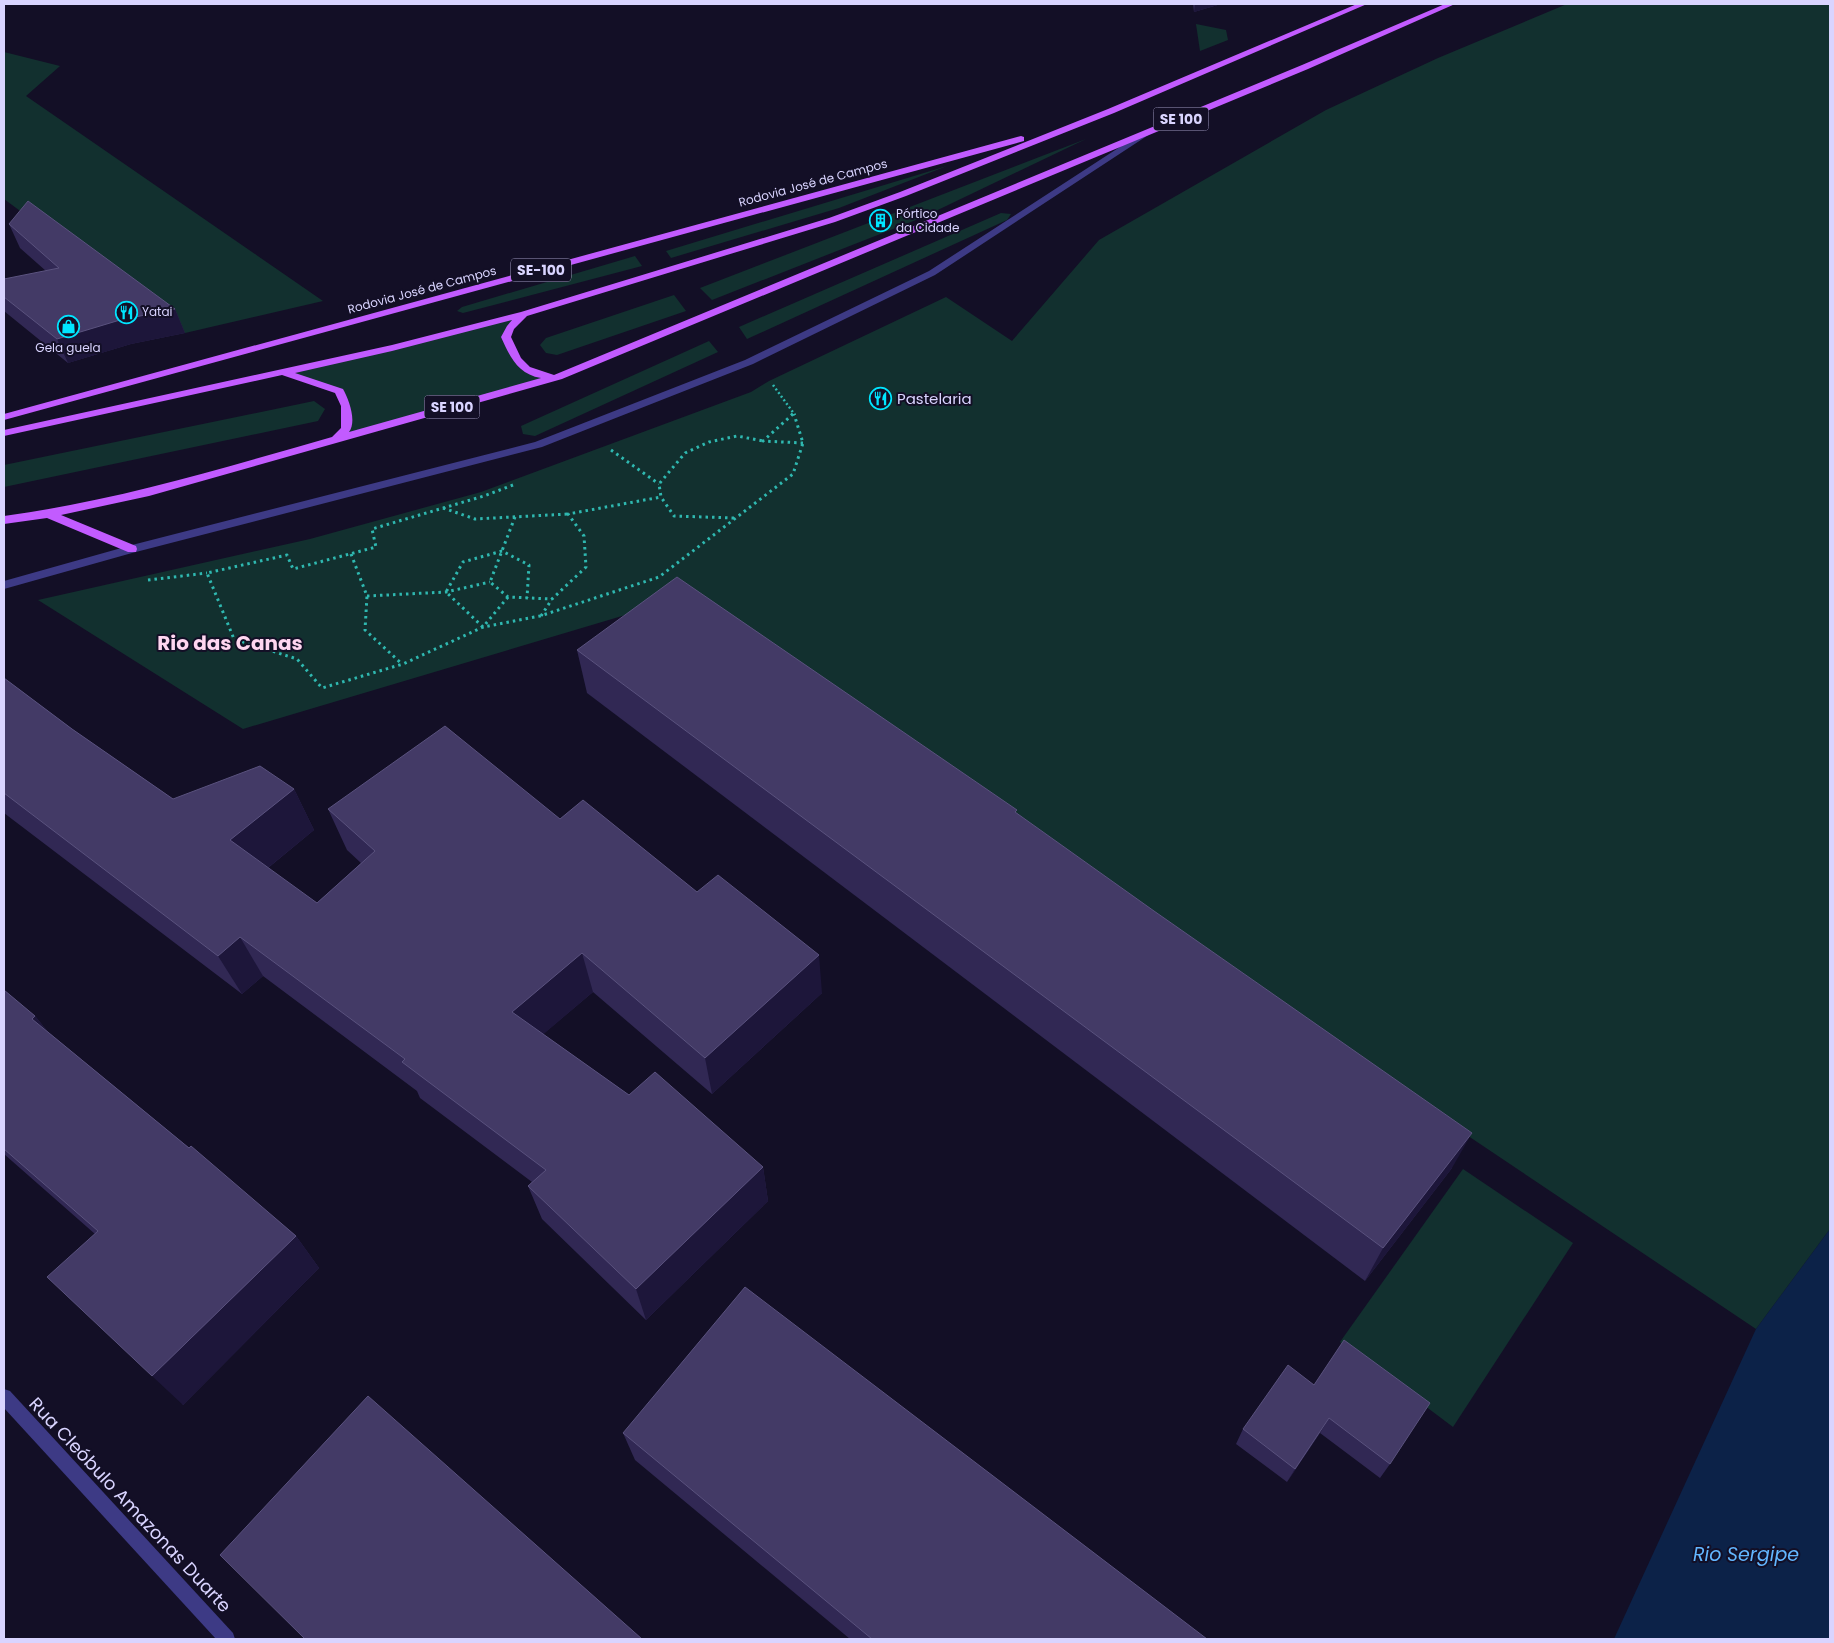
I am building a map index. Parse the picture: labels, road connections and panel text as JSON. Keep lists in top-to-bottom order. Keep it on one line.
{"streets":{"main road":["SE 100","Rodovia José de Campos","SE-100"],"street":["Rua Cleóbulo Amazonas Duarte"]},"crossings":[["SE 100","Rodovia José de Campos"]],"districts":["Rio das Canas"],"water":["Rio Sergipe"],"places":{"building":["Pórtico da Cidade"],"restaurant":["Yatai","Pastelaria"],"shop":["Gela guela"]}}
